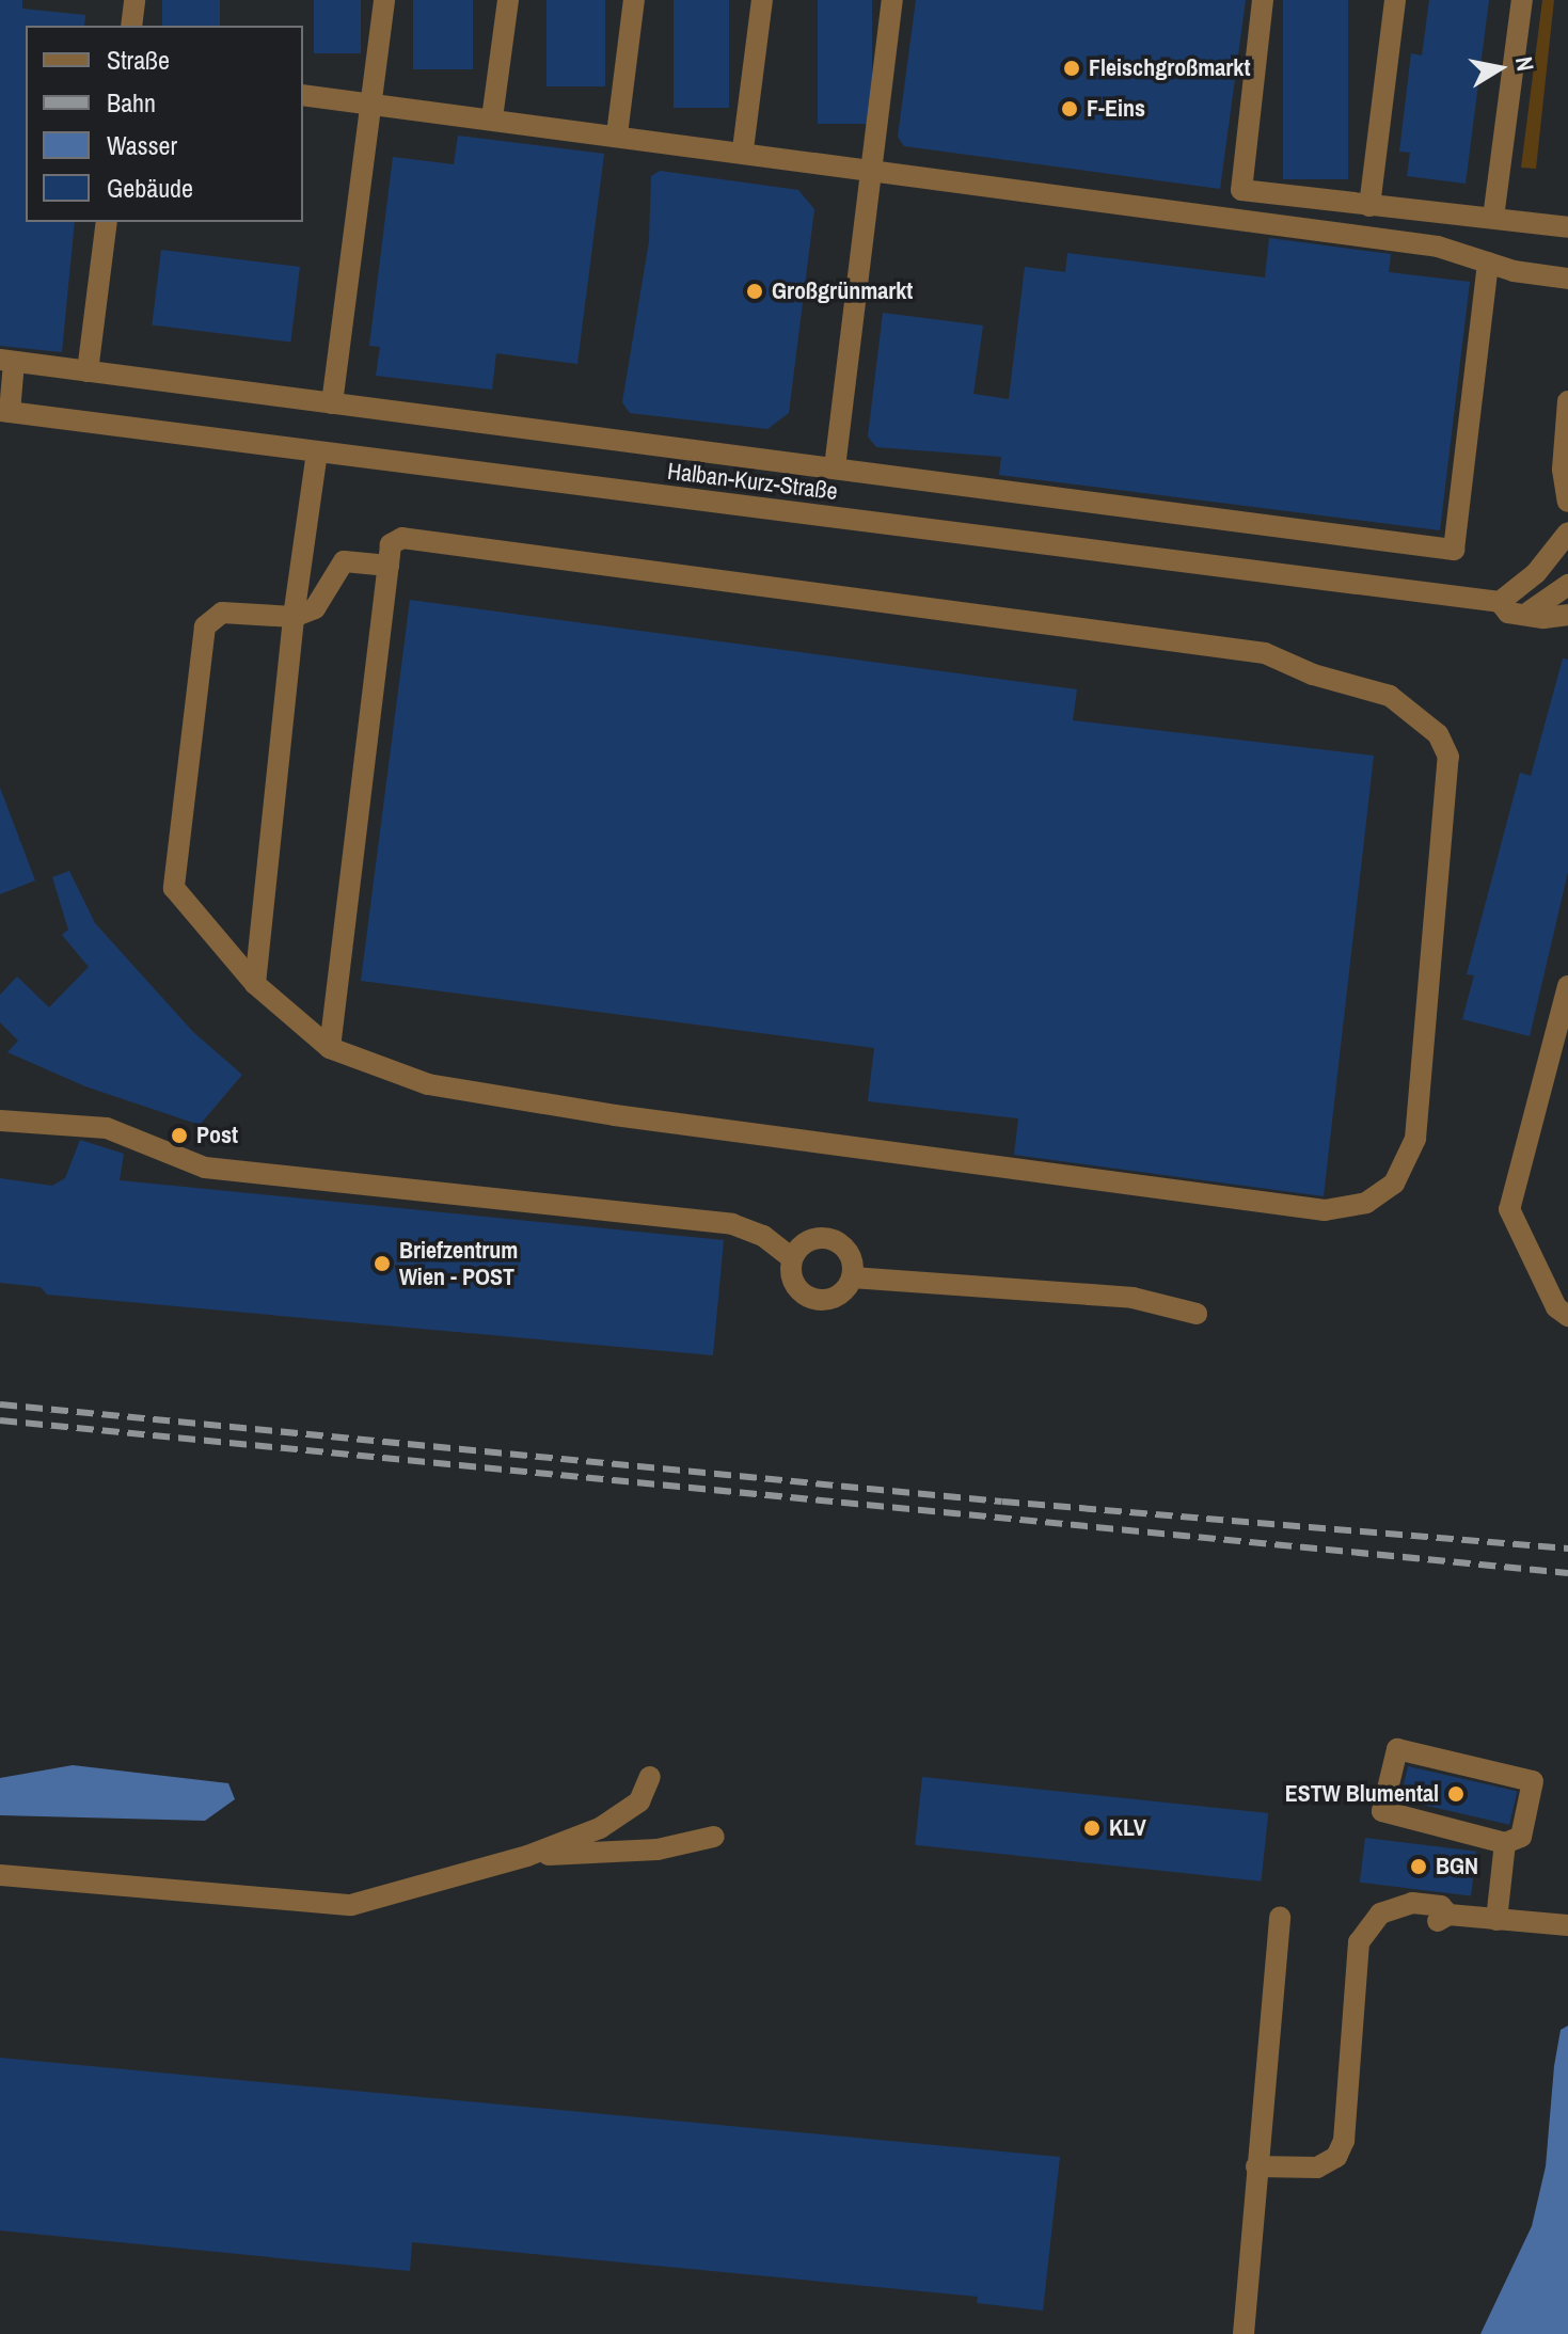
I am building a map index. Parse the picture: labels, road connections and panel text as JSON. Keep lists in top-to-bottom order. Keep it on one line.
{"streets":{"street":["Halban-Kurz-Straße"]},"places":["Fleischgroßmarkt","F-Eins","Großgrünmarkt","Post","Briefzentrum Wien - POST","ESTW Blumental","KLV","BGN"],"legend":["Straße","Bahn","Wasser","Gebäude"],"north":"right"}
